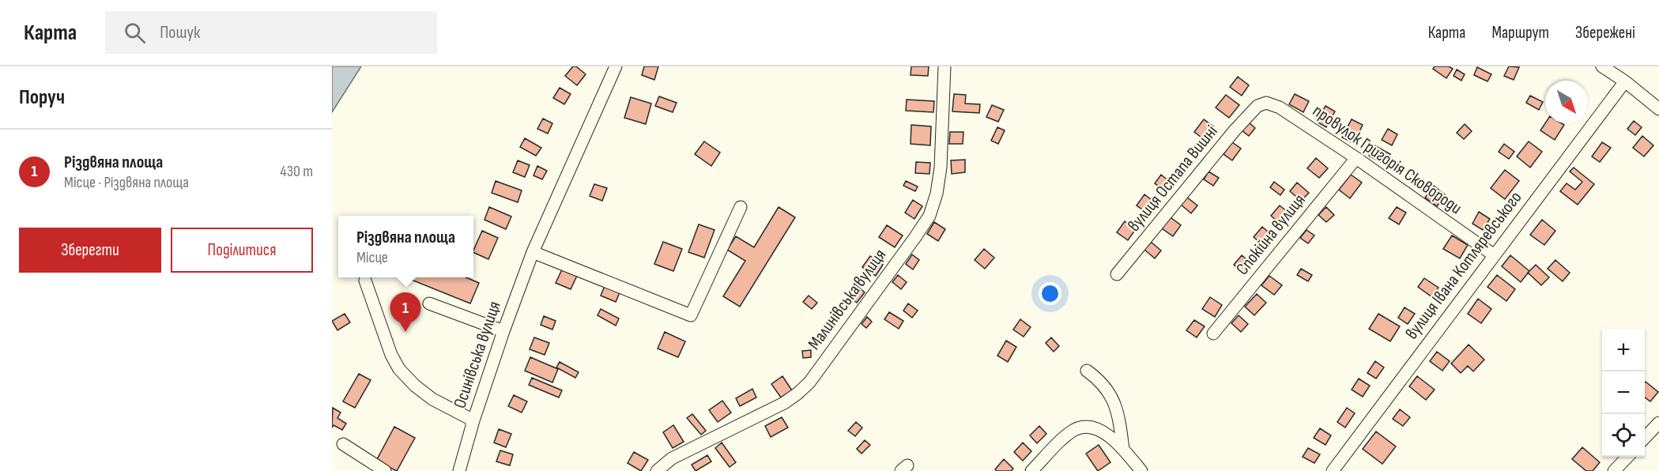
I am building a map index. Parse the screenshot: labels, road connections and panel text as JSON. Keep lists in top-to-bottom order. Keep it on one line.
{"streets":{"street":["провулок Григорія Сковороди","вулиця Остапа Вишні","Спокійна вулиця","вулиця Івана Котляревського","Малинівська вулиця","Осинівська вулиця"]},"crossings":[["провулок Григорія Сковороди","вулиця Остапа Вишні"],["провулок Григорія Сковороди","Спокійна вулиця"],["провулок Григорія Сковороди","вулиця Івана Котляревського"]],"north":"bottom right","page":{"header":"Карта","search":"Пошук","nav":["Карта","Маршрут","Збережені"],"heading":"Поруч","list":[{"mark":"1","name":"Різдвяна площа","note":"Місце · Різдвяна площа","value":"430 m"}],"buttons":["Зберегти","Поділитися"],"popup":["Різдвяна площа","Місце"],"pins":"1","map_buttons":["+","−"]}}
